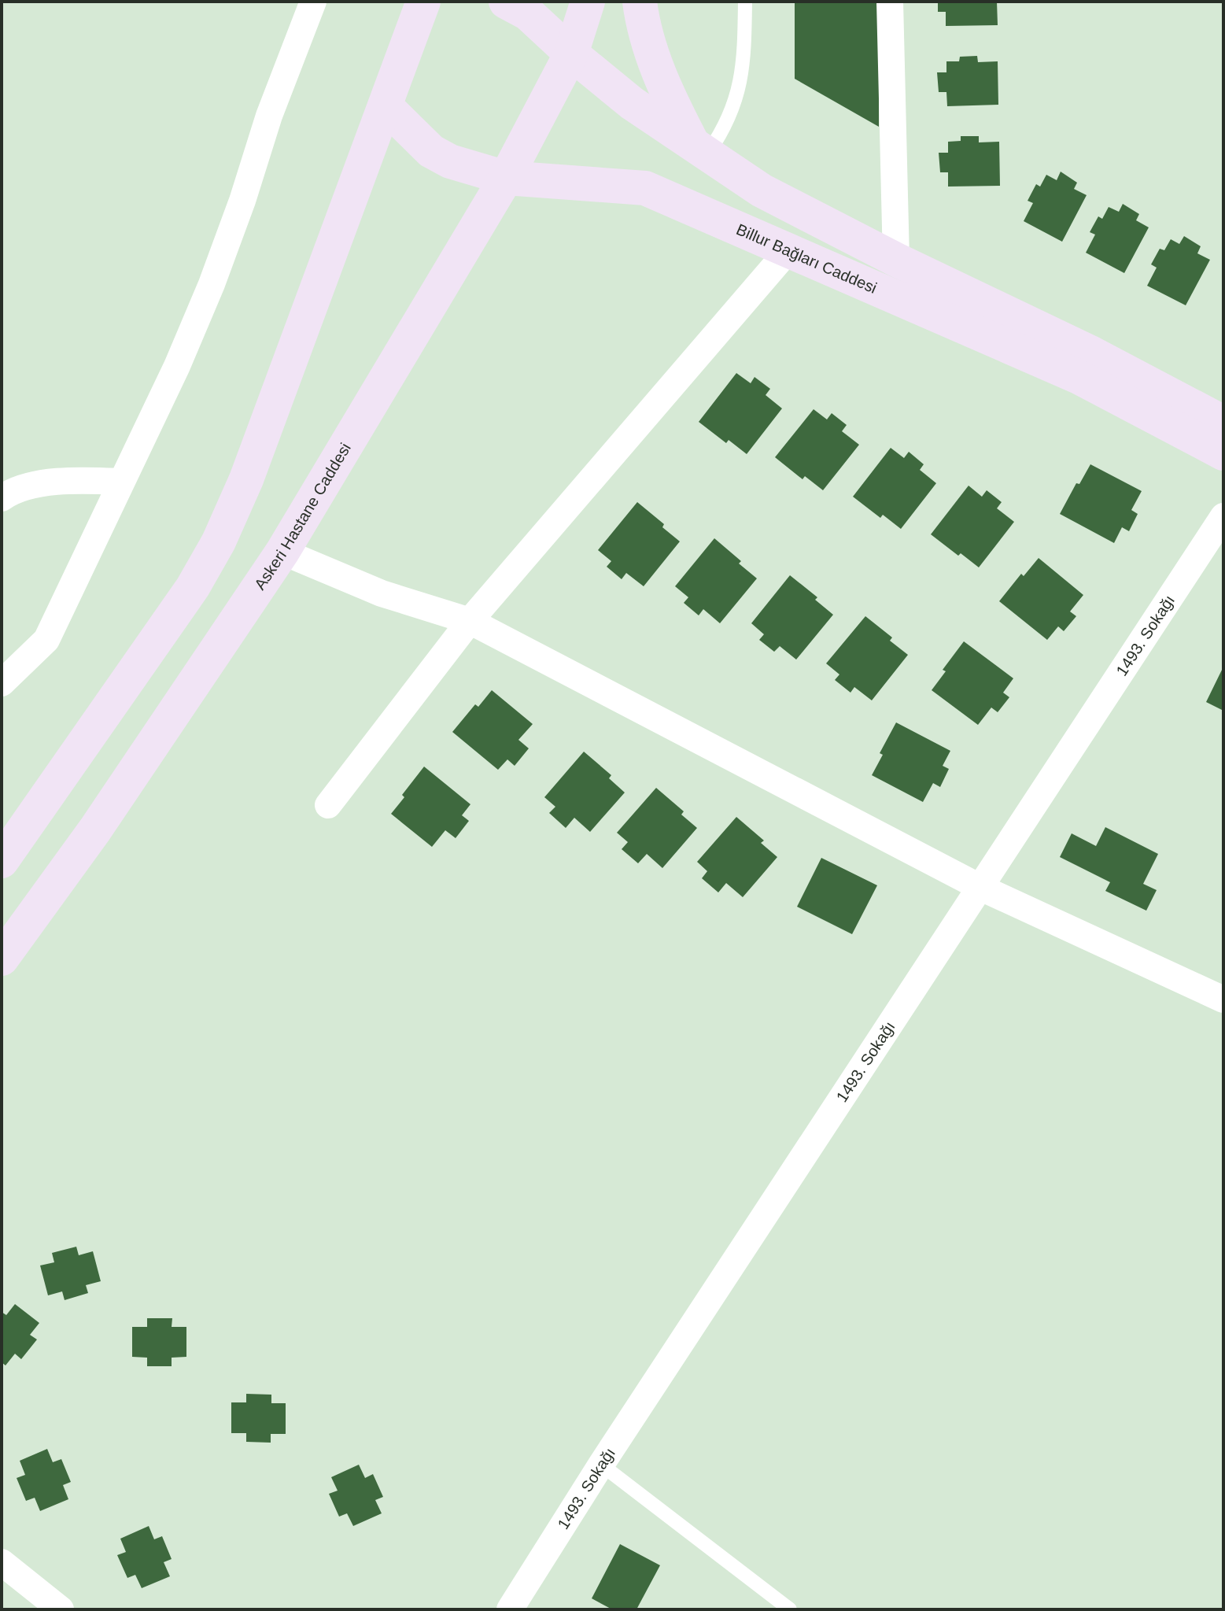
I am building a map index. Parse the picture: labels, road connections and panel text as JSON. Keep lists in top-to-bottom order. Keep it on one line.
{"streets":{"street":["Billur Bağları Caddesi","Askeri Hastane Caddesi","1493. Sokağı"]},"crossings":[["Billur Bağları Caddesi","Askeri Hastane Caddesi"]]}
